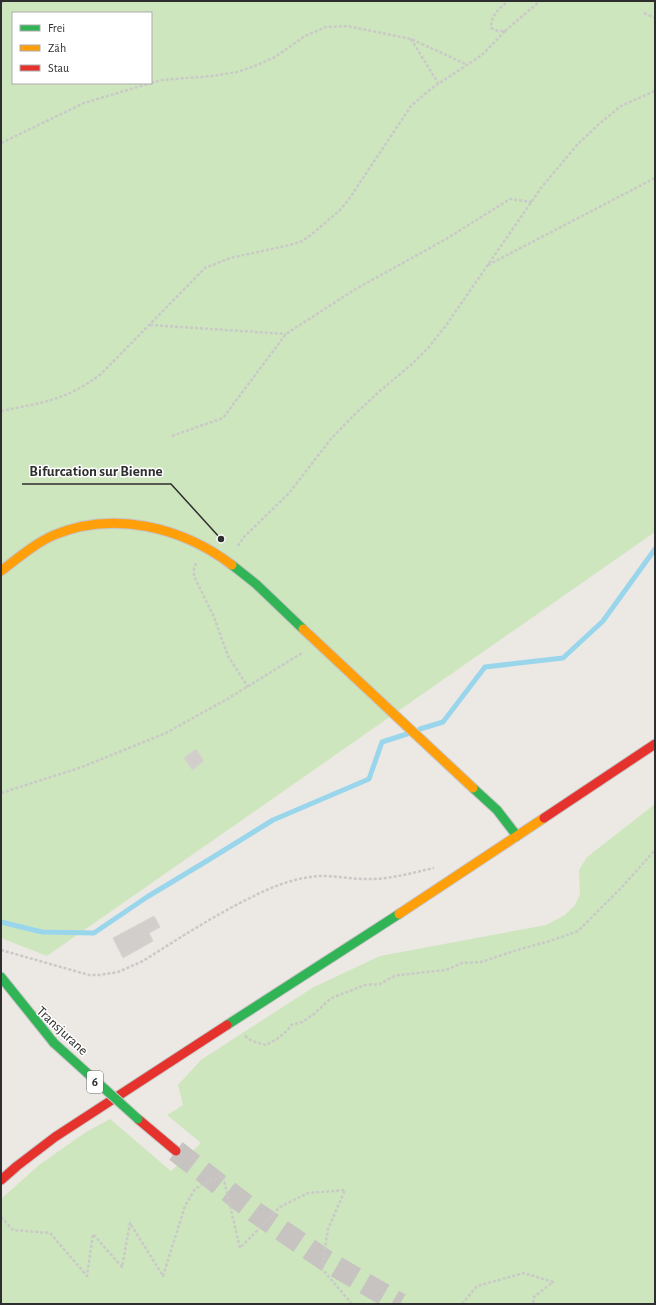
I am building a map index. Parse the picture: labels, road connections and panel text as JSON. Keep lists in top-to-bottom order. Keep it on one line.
{"streets":{"main road":["Transjurane","6"]},"places":["Bifurcation sur Bienne"],"legend":["Frei","Zäh","Stau"]}
